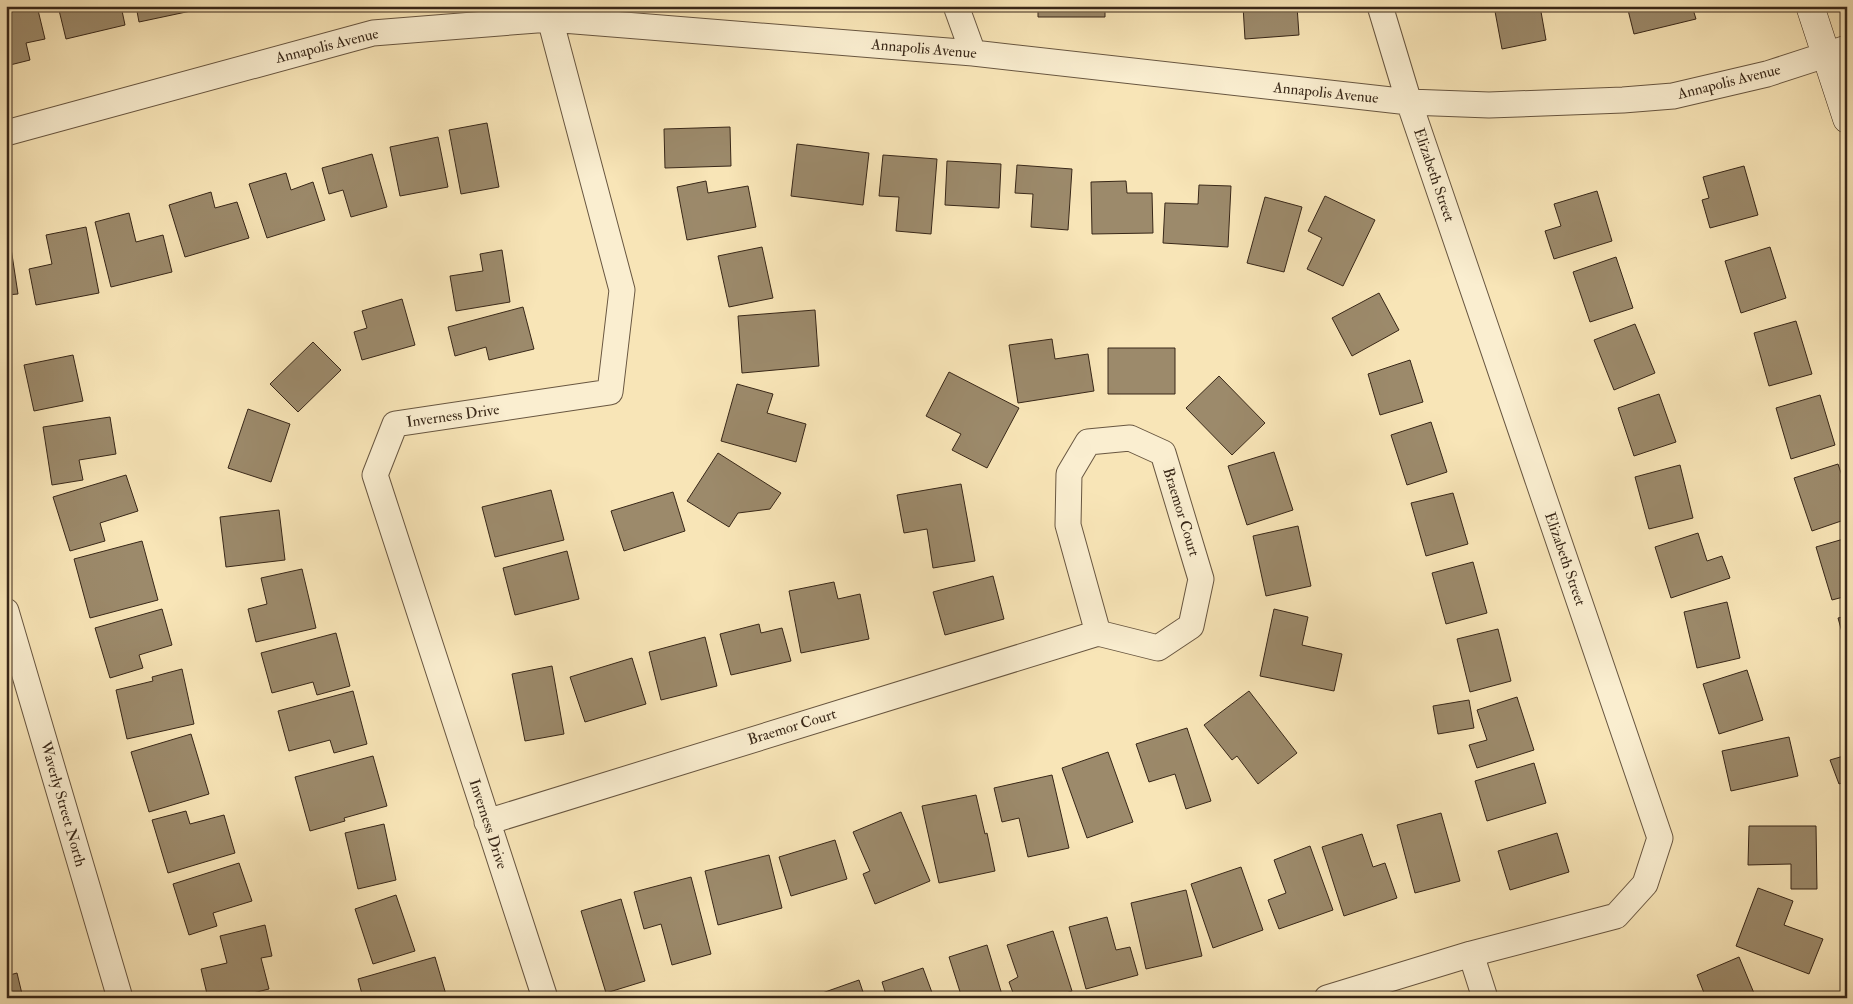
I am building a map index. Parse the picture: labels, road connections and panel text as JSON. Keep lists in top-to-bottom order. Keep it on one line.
{"streets":{"street":["Annapolis Avenue","Elizabeth Street","Inverness Drive","Braemor Court","Waverly Street North"]},"crossings":[["Annapolis Avenue","Elizabeth Street"],["Annapolis Avenue","Inverness Drive"],["Inverness Drive","Braemor Court"]]}
